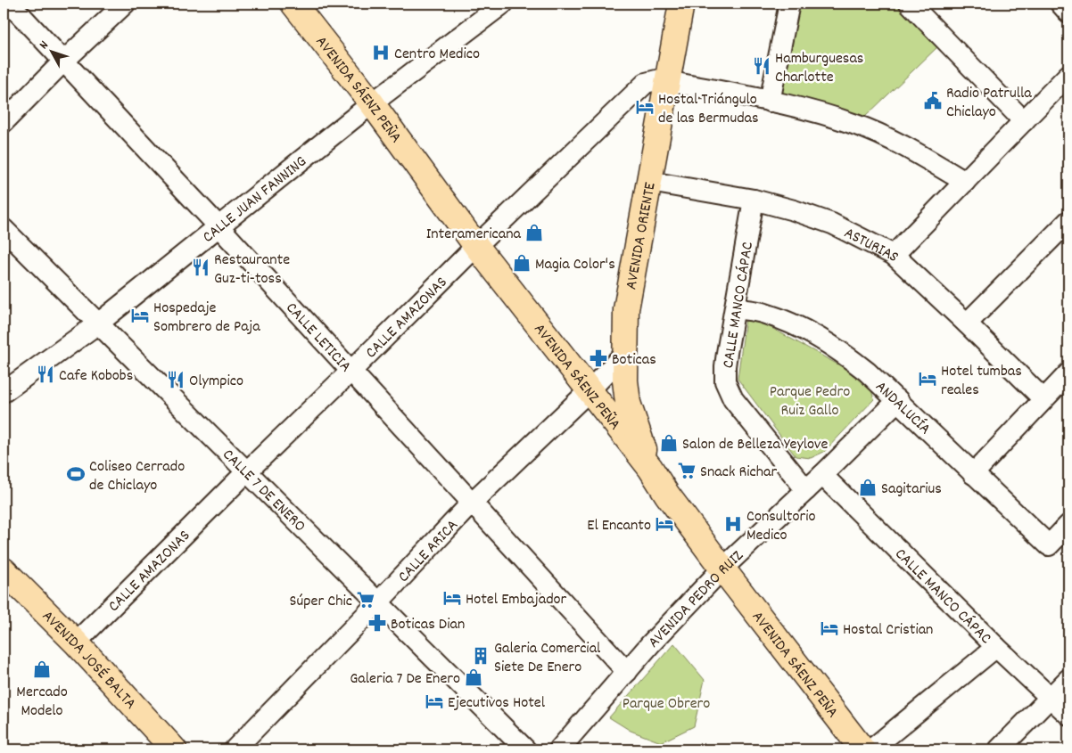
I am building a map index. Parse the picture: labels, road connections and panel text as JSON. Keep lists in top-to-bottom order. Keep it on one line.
{"streets":{"main road":["AVENIDA SÁENZ PEÑA","AVENIDA ORIENTE","AVENIDA JOSÉ BALTA"],"street":["CALLE JUAN FANNING","ASTURIAS","CALLE MANCO CÁPAC","CALLE AMAZONAS","CALLE LETICIA","ANDALUCÍA","CALLE 7 DE ENERO","CALLE ARICA","AVENIDA PEDRO RUIZ"]},"crossings":[["AVENIDA SÁENZ PEÑA","CALLE JUAN FANNING"],["AVENIDA SÁENZ PEÑA","AVENIDA ORIENTE"],["AVENIDA SÁENZ PEÑA","CALLE AMAZONAS"],["AVENIDA SÁENZ PEÑA","CALLE ARICA"],["AVENIDA SÁENZ PEÑA","AVENIDA PEDRO RUIZ"],["CALLE JUAN FANNING","CALLE LETICIA"],["CALLE JUAN FANNING","CALLE 7 DE ENERO"],["AVENIDA ORIENTE","ASTURIAS"],["AVENIDA ORIENTE","CALLE AMAZONAS"],["AVENIDA ORIENTE","CALLE ARICA"],["ASTURIAS","CALLE MANCO CÁPAC"],["CALLE MANCO CÁPAC","ANDALUCÍA"],["CALLE MANCO CÁPAC","AVENIDA PEDRO RUIZ"],["CALLE AMAZONAS","CALLE LETICIA"],["CALLE AMAZONAS","CALLE 7 DE ENERO"],["CALLE AMAZONAS","AVENIDA JOSÉ BALTA"],["CALLE LETICIA","CALLE ARICA"],["CALLE LETICIA","AVENIDA PEDRO RUIZ"],["ANDALUCÍA","AVENIDA PEDRO RUIZ"],["CALLE 7 DE ENERO","CALLE ARICA"]],"parks":["Parque Pedro Ruiz Gallo","Parque Obrero"],"places":{"hospital":["Centro Medico","Consultorio Medico"],"restaurant":["Hamburguesas Charlotte","Restaurante Guz-ti-toss","Cafe Kobobs","Olympico"],"public building":["Radio Patrulla Chiclayo"],"hotel":["Hostal Triángulo de las Bermudas","Hospedaje Sombrero de Paja","Hotel tumbas reales","El Encanto","Hotel Embajador","Hostal Cristian","Ejecutivos Hotel"],"shop":["Interamericana","Magia Color's","Salon de Belleza Yeylove","Sagitarius","Mercado Modelo","Galeria 7 De Enero"],"pharmacy":["Boticas","Boticas Dian"],"supermarket":["Snack Richar","Súper Chic"],"sports":["Coliseo Cerrado de Chiclayo"],"building":["Galeria Comercial Siete De Enero"]},"north":"top left"}
